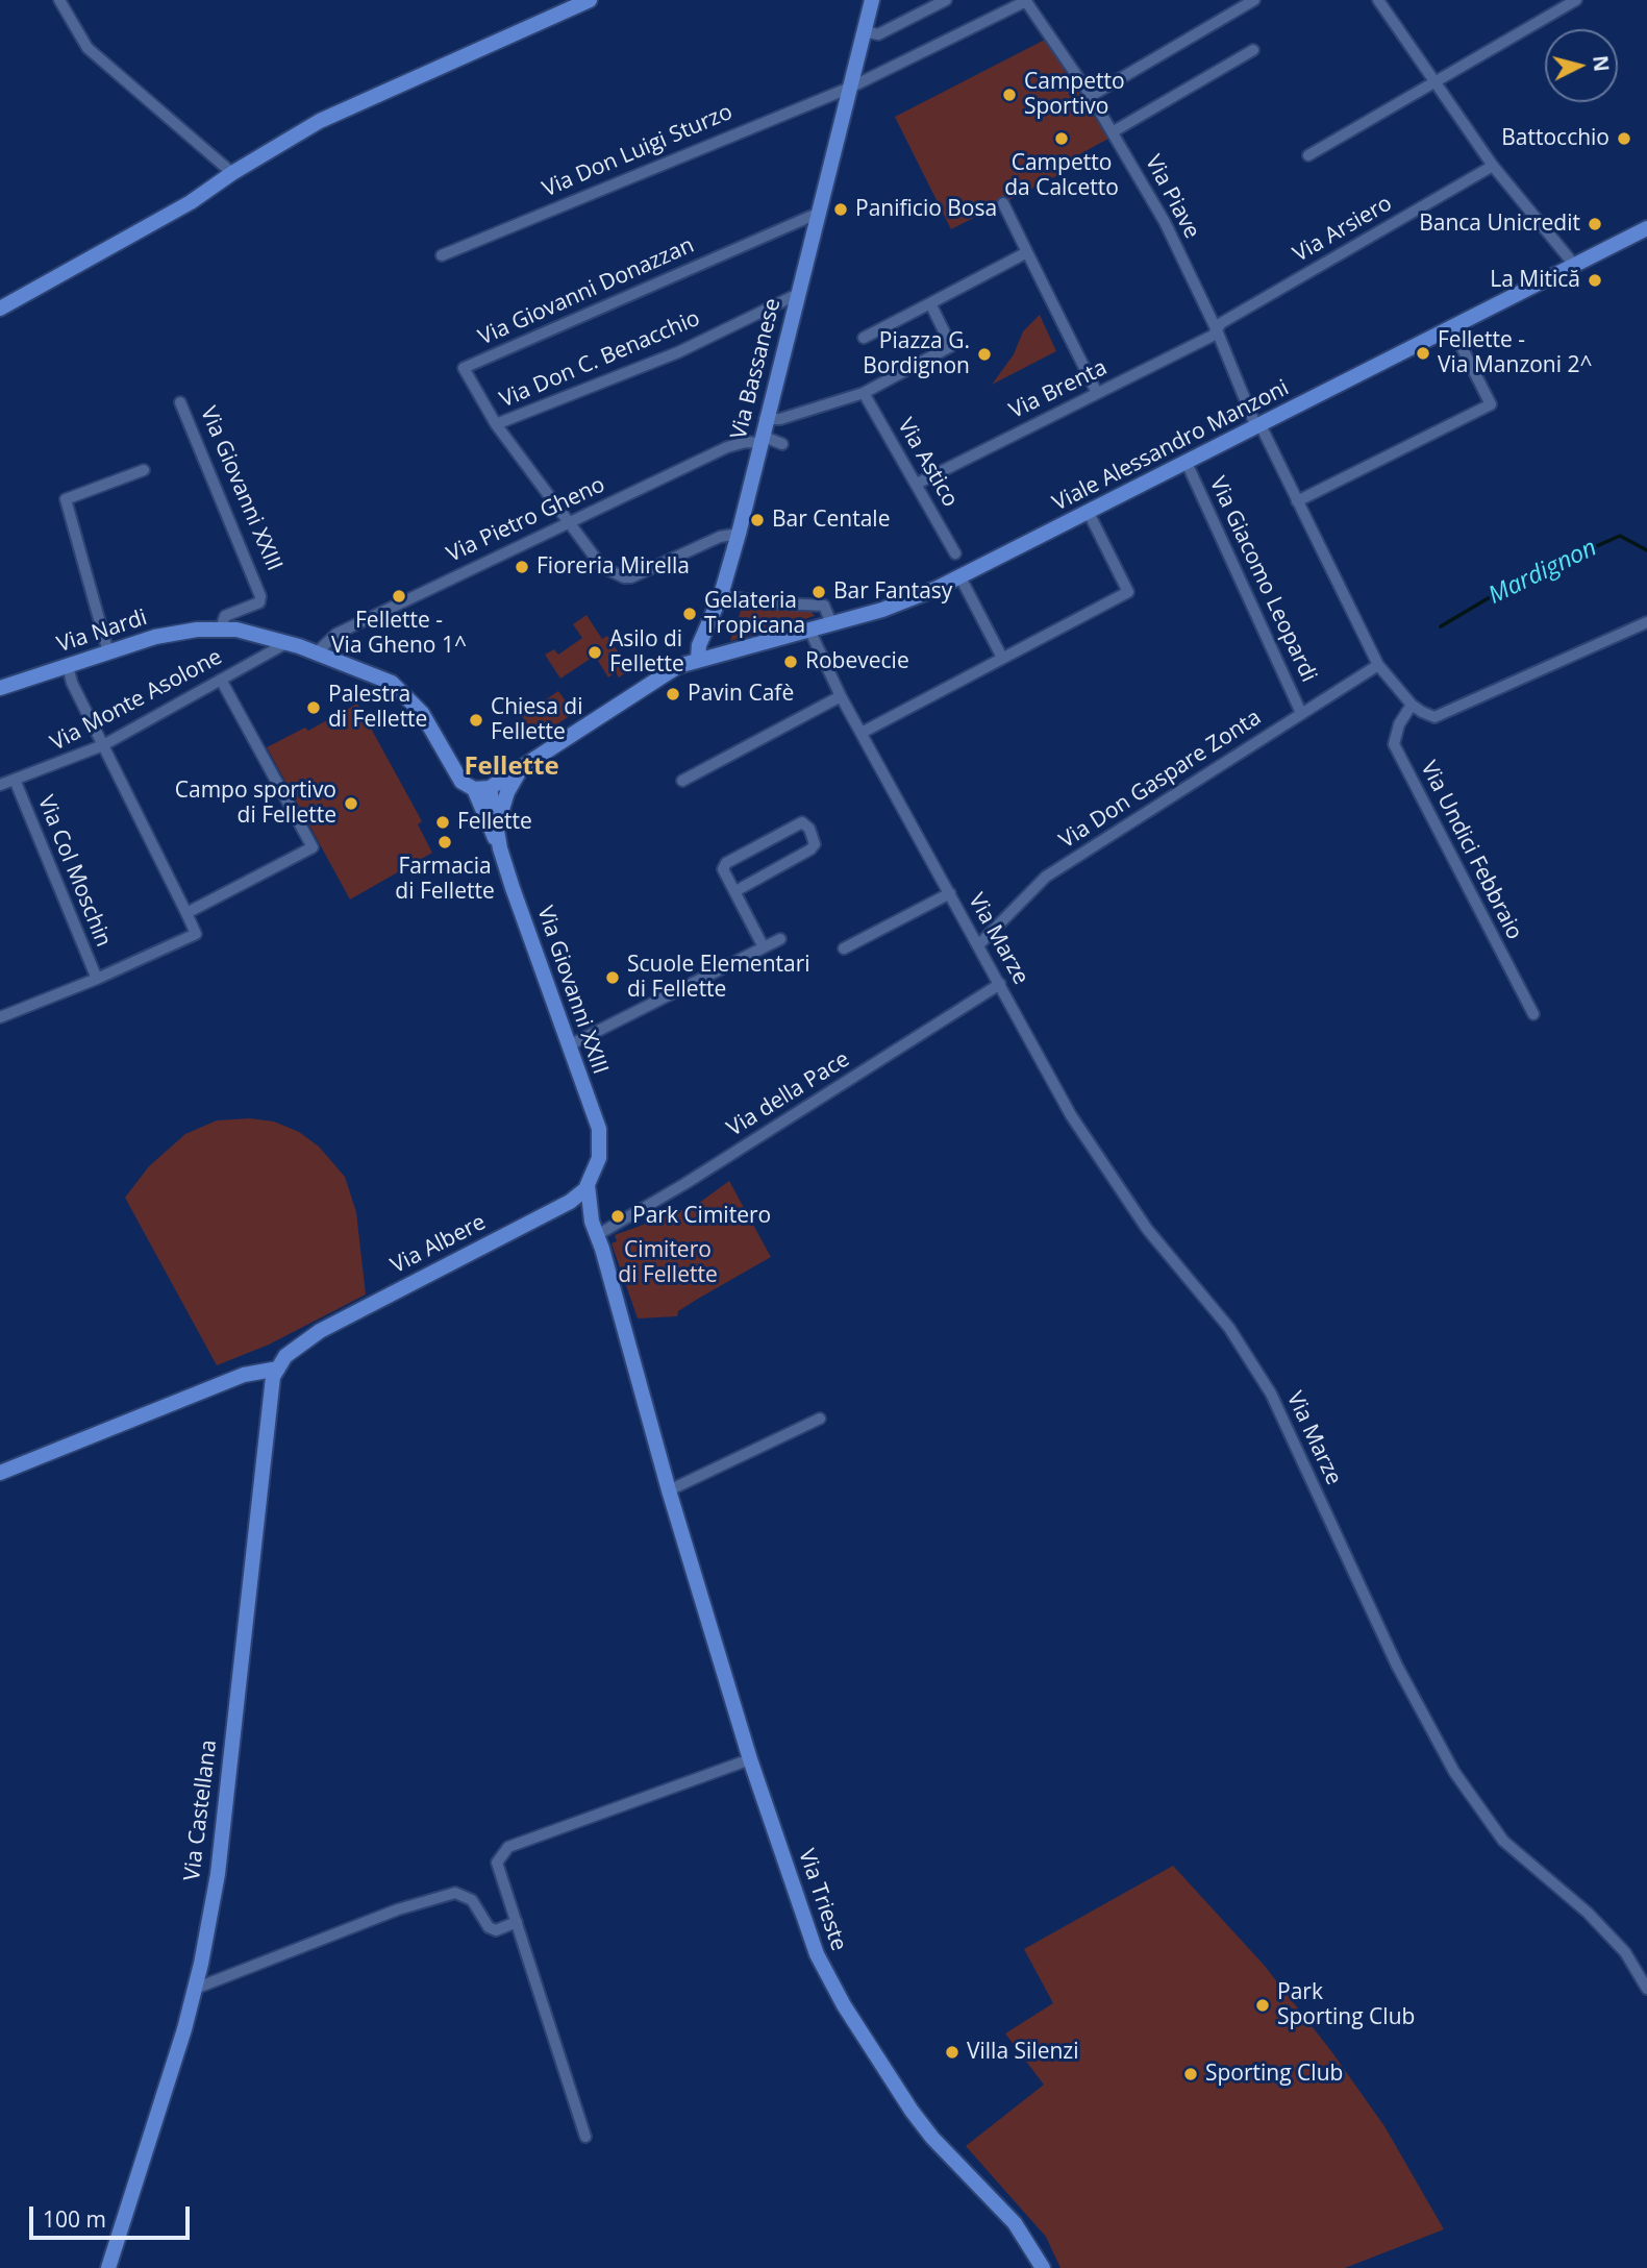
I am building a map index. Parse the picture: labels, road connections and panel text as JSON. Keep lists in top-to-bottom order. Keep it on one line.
{"streets":{"street":["Via Don Luigi Sturzo","Via Piave","Via Arsiero","Via Giovanni Donazzan","Via Don C. Benacchio","Via Bassanese","Via Brenta","Viale Alessandro Manzoni","Via Astico","Via Giovanni XXIII","Via Pietro Gheno","Via Giacomo Leopardi","Via Nardi","Via Monte Asolone","Via Don Gaspare Zonta","Via Undici Febbraio","Via Col Moschin","Via Marze","Via della Pace","Via Albere","Via Castellana","Via Trieste"]},"crossings":[["Via Don Luigi Sturzo","Via Bassanese"],["Via Piave","Via Arsiero"],["Via Piave","Via Brenta"],["Via Piave","Viale Alessandro Manzoni"],["Via Arsiero","Via Brenta"],["Via Giovanni Donazzan","Via Don C. Benacchio"],["Via Giovanni Donazzan","Via Bassanese"],["Via Giovanni Donazzan","Via Pietro Gheno"],["Via Don C. Benacchio","Via Bassanese"],["Via Bassanese","Viale Alessandro Manzoni"],["Via Bassanese","Via Giovanni XXIII"],["Via Bassanese","Via Pietro Gheno"],["Via Brenta","Via Astico"],["Viale Alessandro Manzoni","Via Giovanni XXIII"],["Viale Alessandro Manzoni","Via Giacomo Leopardi"],["Viale Alessandro Manzoni","Via Marze"],["Via Giovanni XXIII","Via Nardi"],["Via Giovanni XXIII","Via Albere"],["Via Giacomo Leopardi","Via Don Gaspare Zonta"],["Via Monte Asolone","Via Col Moschin"],["Via Don Gaspare Zonta","Via Marze"],["Via Marze","Via della Pace"],["Via della Pace","Via Trieste"],["Via Albere","Via Castellana"],["Via Albere","Via Trieste"]],"districts":["Fellette"],"water":["Mardignon"],"parks":["Cimitero di Fellette"],"places":["Campetto Sportivo","Campetto da Calcetto","Battocchio","Panificio Bosa","Banca Unicredit","La Mitică","Fellette - Via Manzoni 2^","Piazza G. Bordignon","Bar Centale","Fioreria Mirella","Bar Fantasy","Fellette - Via Gheno 1^","Gelateria Tropicana","Asilo di Fellette","Robevecie","Pavin Cafè","Palestra di Fellette","Chiesa di Fellette","Campo sportivo di Fellette","Fellette","Farmacia di Fellette","Scuole Elementari di Fellette","Park Cimitero","Park Sporting Club","Villa Silenzi","Sporting Club"],"scale_bar":"100 m","north":"right"}
